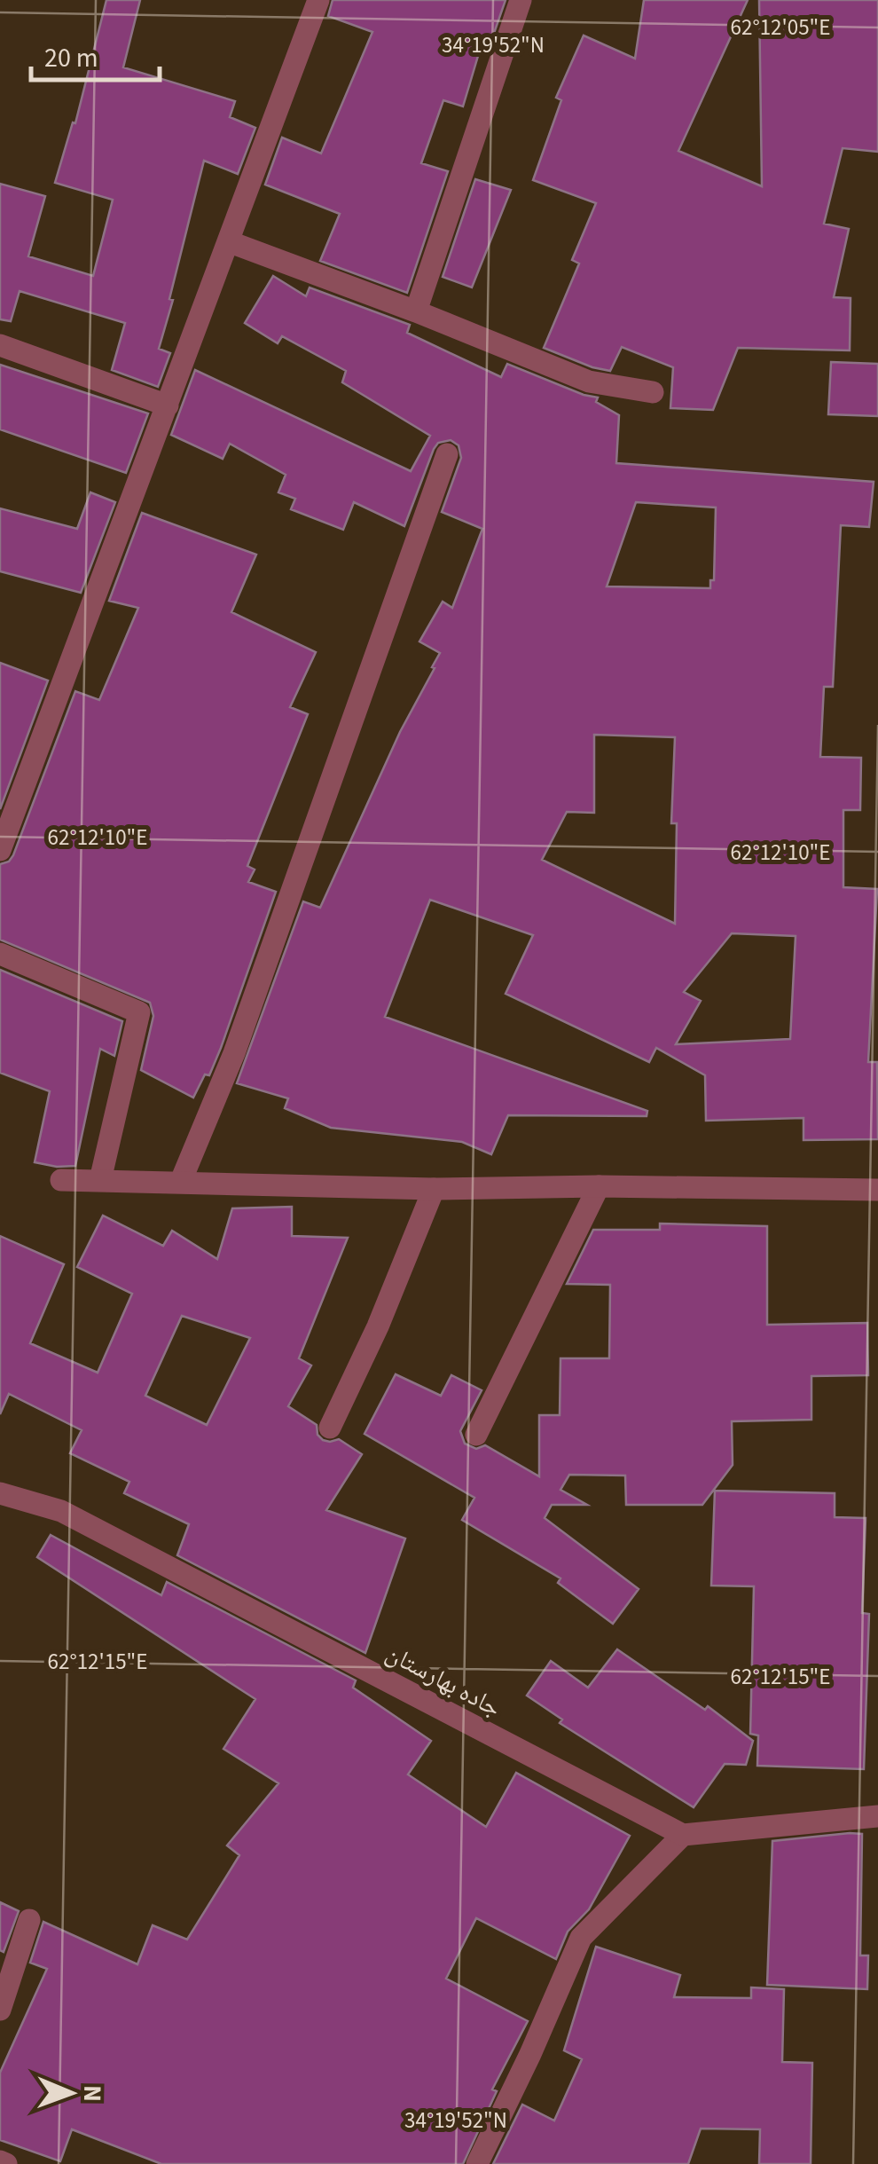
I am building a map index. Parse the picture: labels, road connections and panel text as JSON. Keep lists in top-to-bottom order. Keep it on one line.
{"streets":{"street":["جاده بهارستان"]},"scale_bar":"20 m","north":"right","coordinates":["62°12'05\"E","34°19'52\"N","62°12'10\"E","62°12'15\"E"]}
